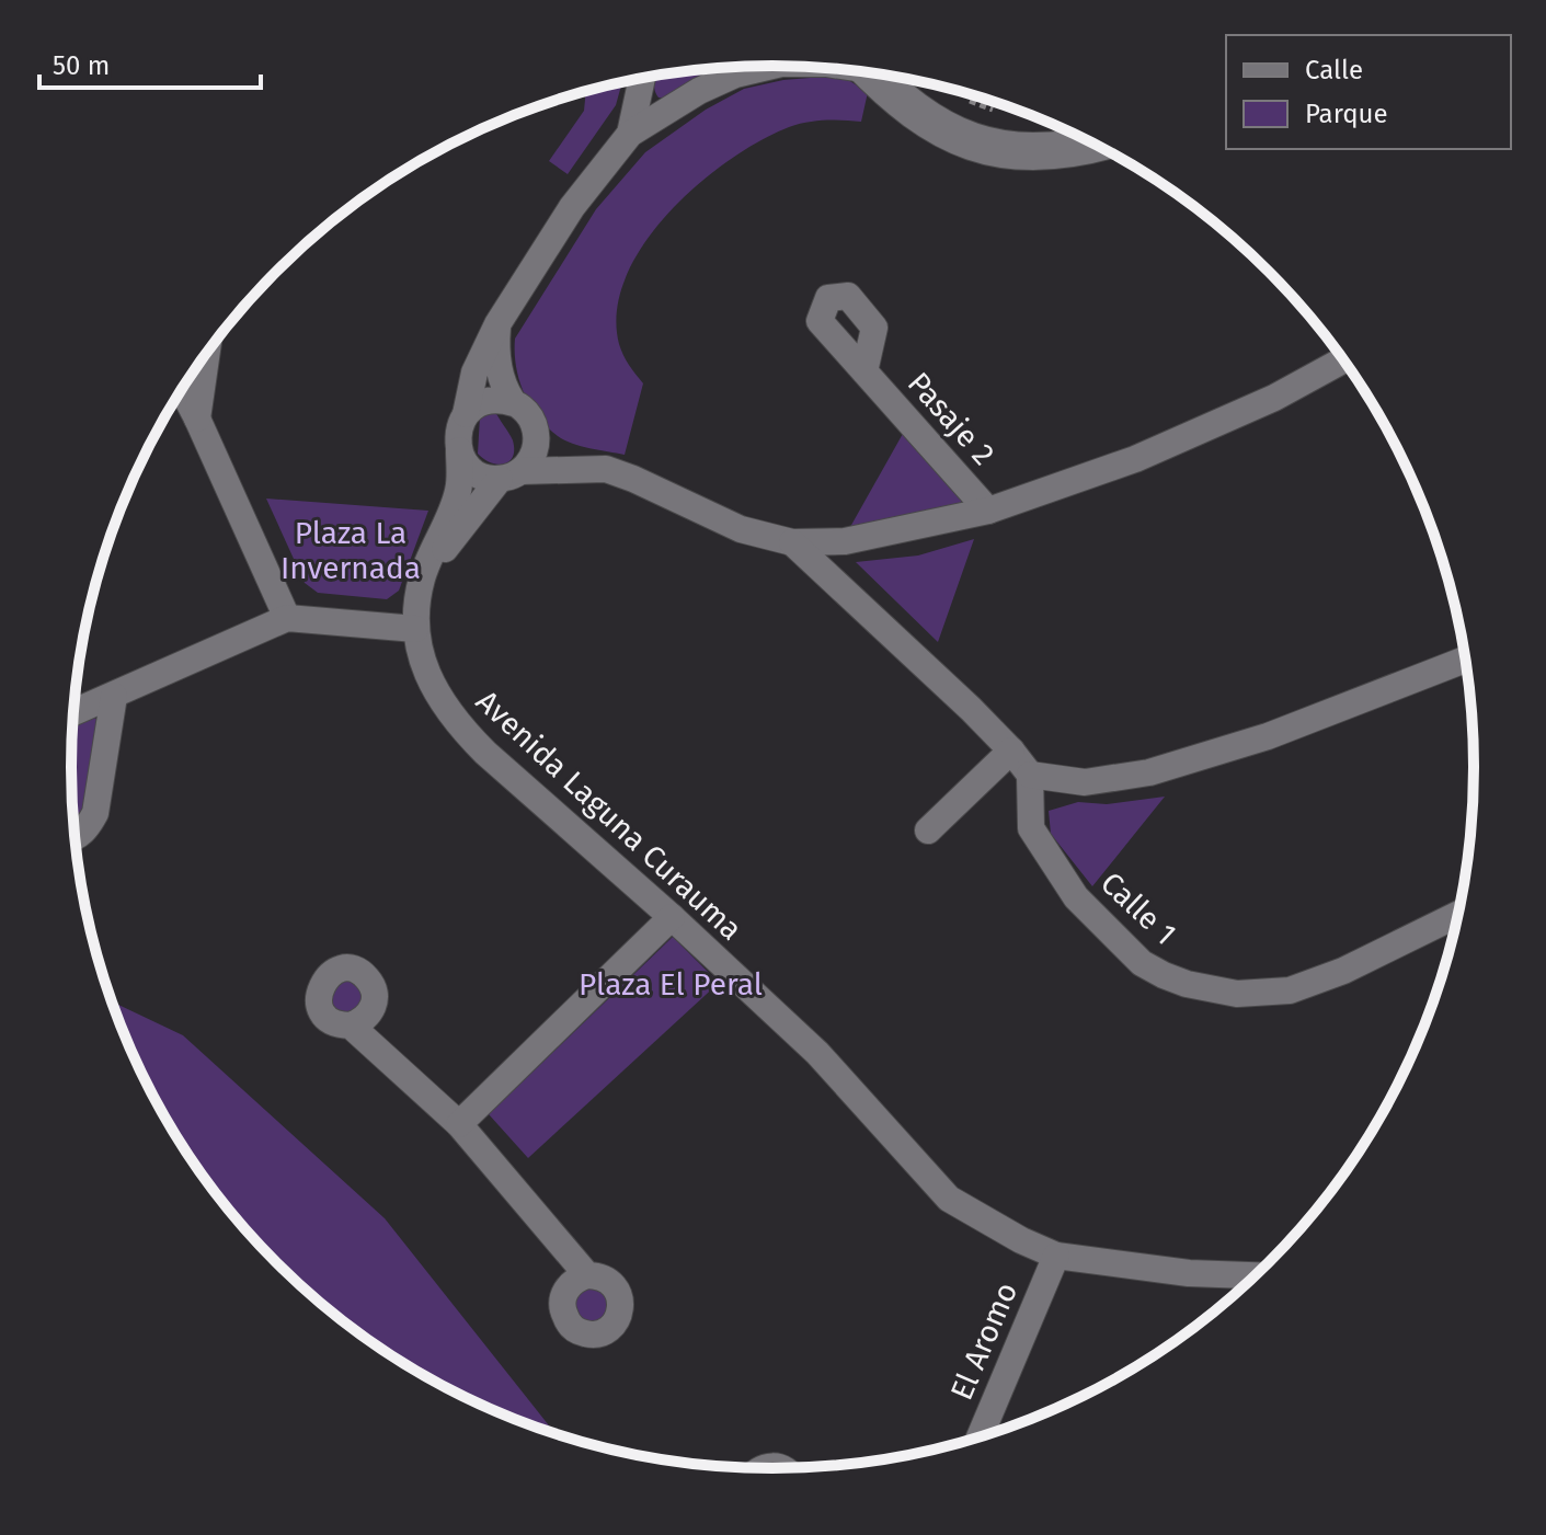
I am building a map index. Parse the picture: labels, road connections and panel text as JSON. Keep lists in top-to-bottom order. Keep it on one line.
{"streets":{"street":["Pasaje 2","Avenida Laguna Curauma","Calle 1","El Aromo"]},"crossings":[["Avenida Laguna Curauma","El Aromo"]],"parks":["Plaza La Invernada","Plaza El Peral"],"legend":["Calle","Parque"],"scale_bar":"50 m"}
